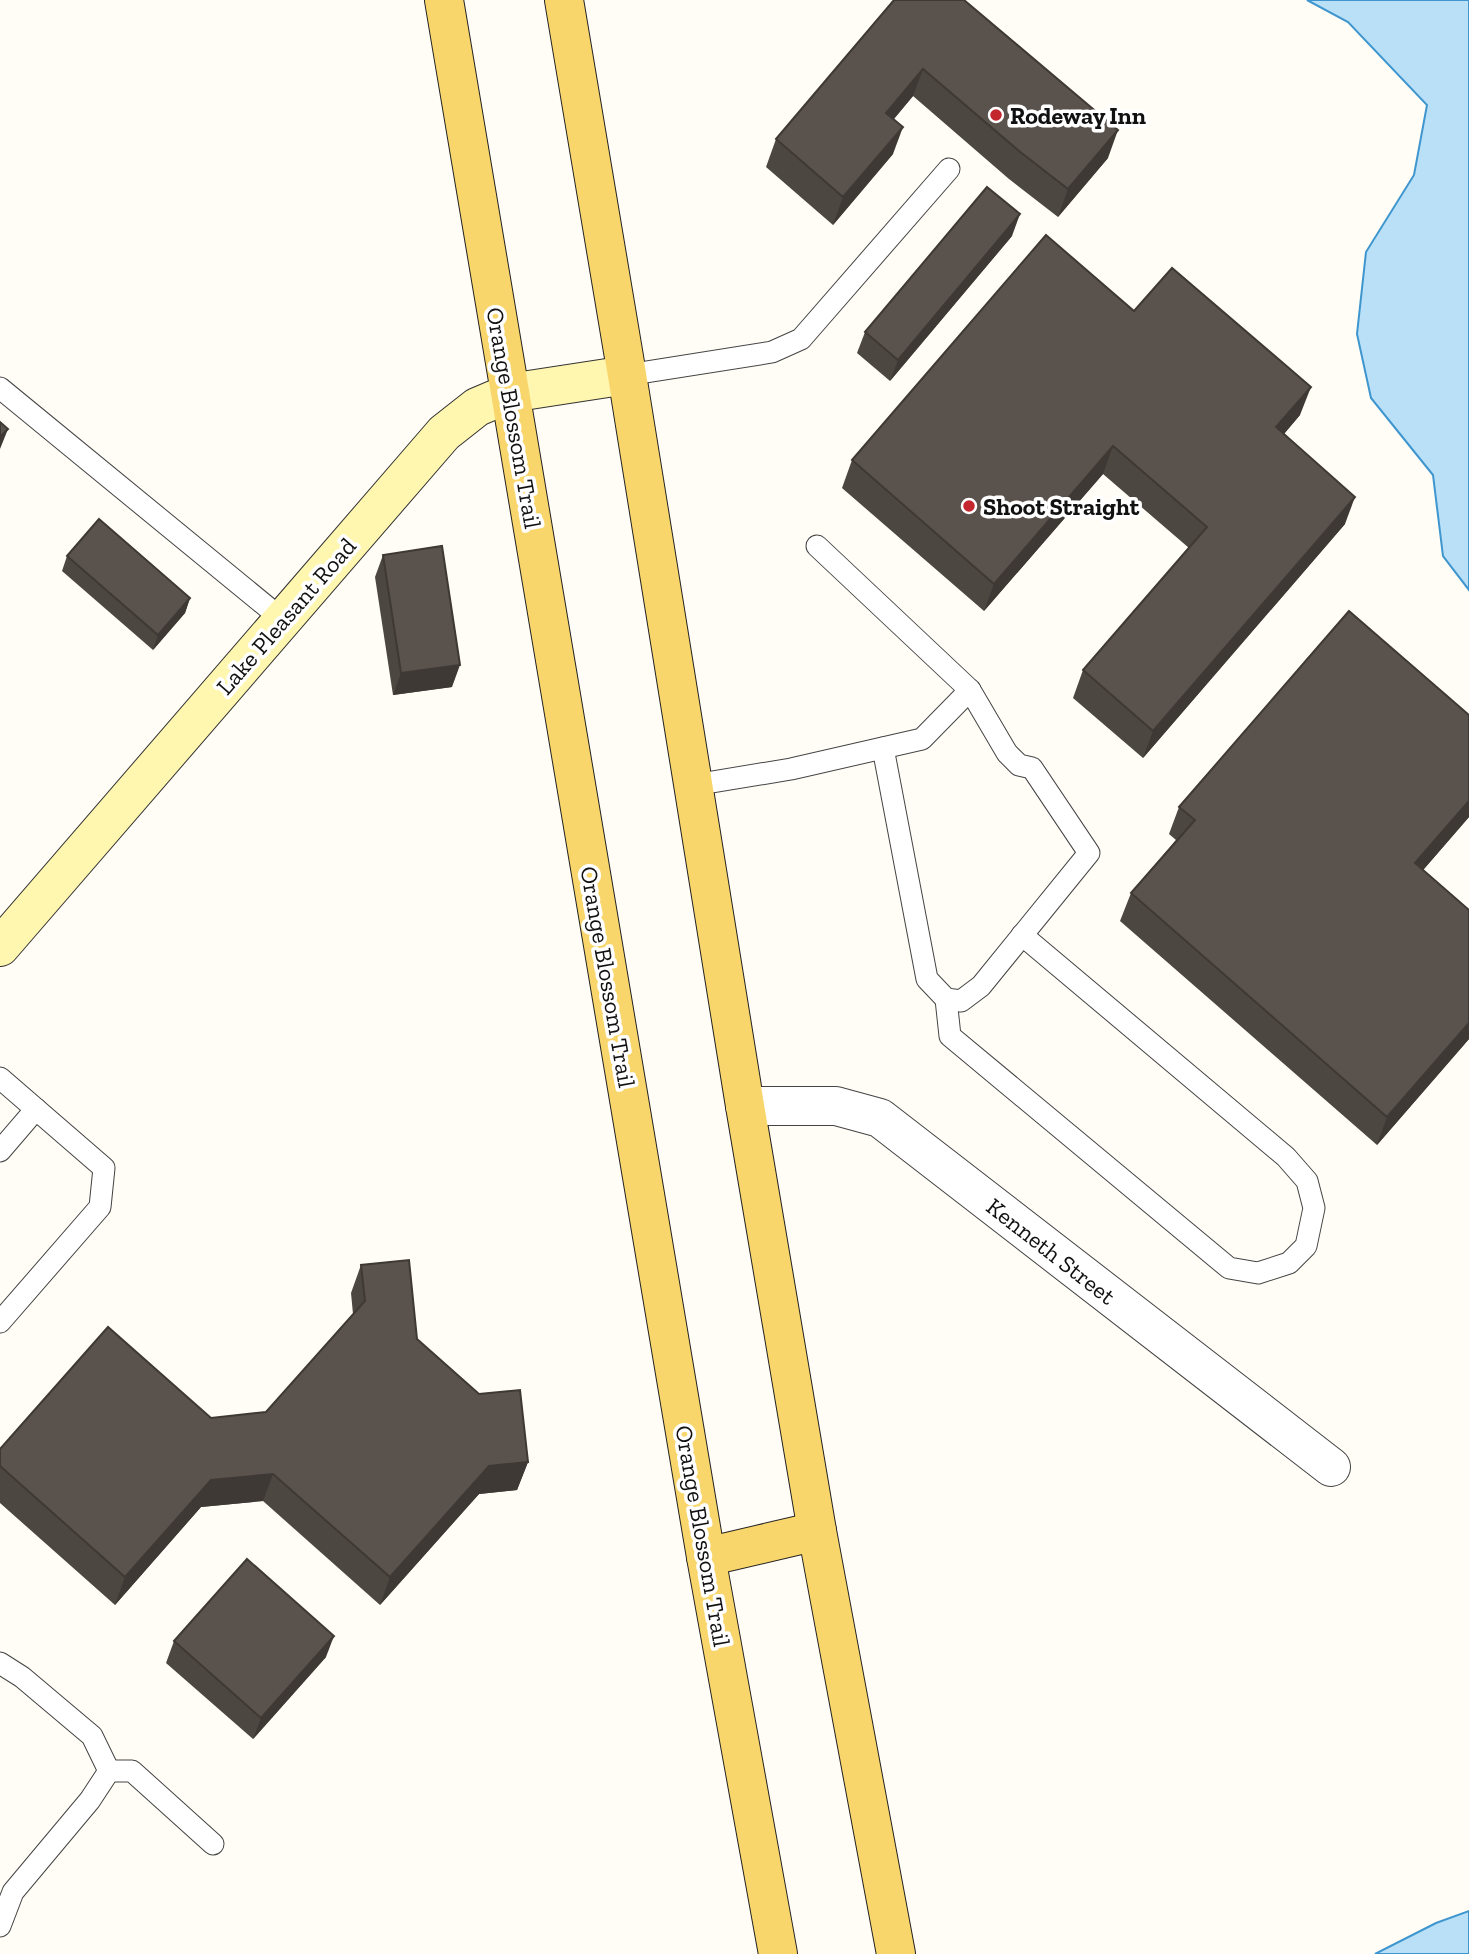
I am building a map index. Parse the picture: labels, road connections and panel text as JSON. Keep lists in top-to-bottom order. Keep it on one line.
{"streets":{"main road":["Orange Blossom Trail"],"street":["Lake Pleasant Road","Kenneth Street"]},"crossings":[["Orange Blossom Trail","Lake Pleasant Road"]],"places":["Rodeway Inn","Shoot Straight"]}
